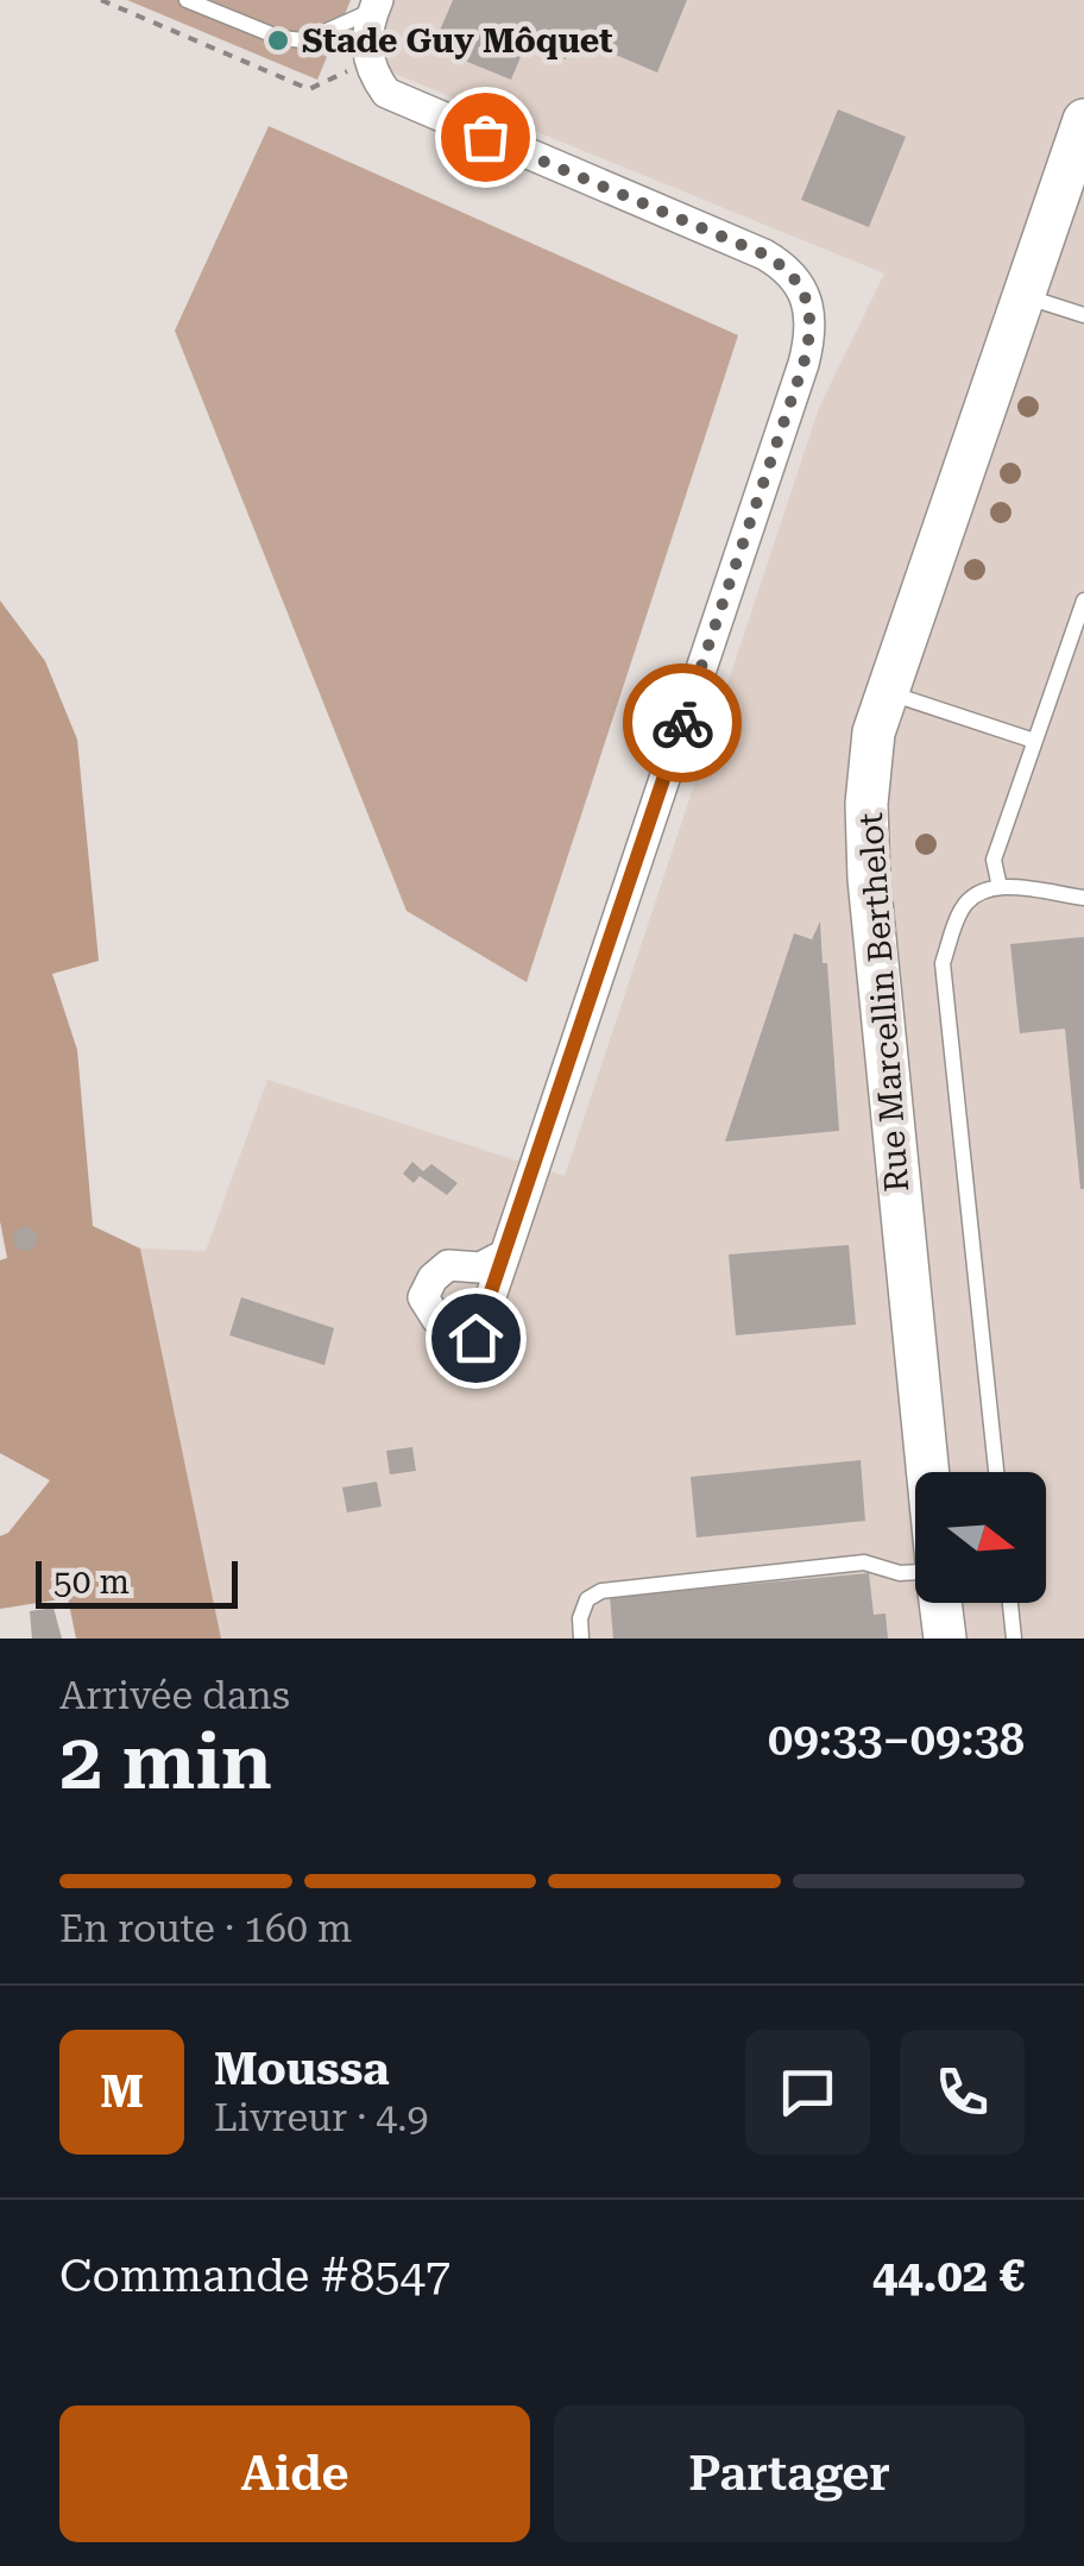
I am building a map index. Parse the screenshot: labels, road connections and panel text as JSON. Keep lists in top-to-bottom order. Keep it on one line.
{"streets":{"street":["Rue Marcellin Berthelot"]},"places":["Stade Guy Môquet"],"scale_bar":"50 m","north":"right","page":{"scale":"50 m","heading":["2 min","Arrivée dans","09:33–09:38"],"panel":["Moussa","Livreur · 4.9","Commande #8547","44.02 €"],"bar":"En route · 160 m","round":"M","buttons":["Aide","Partager"]}}
